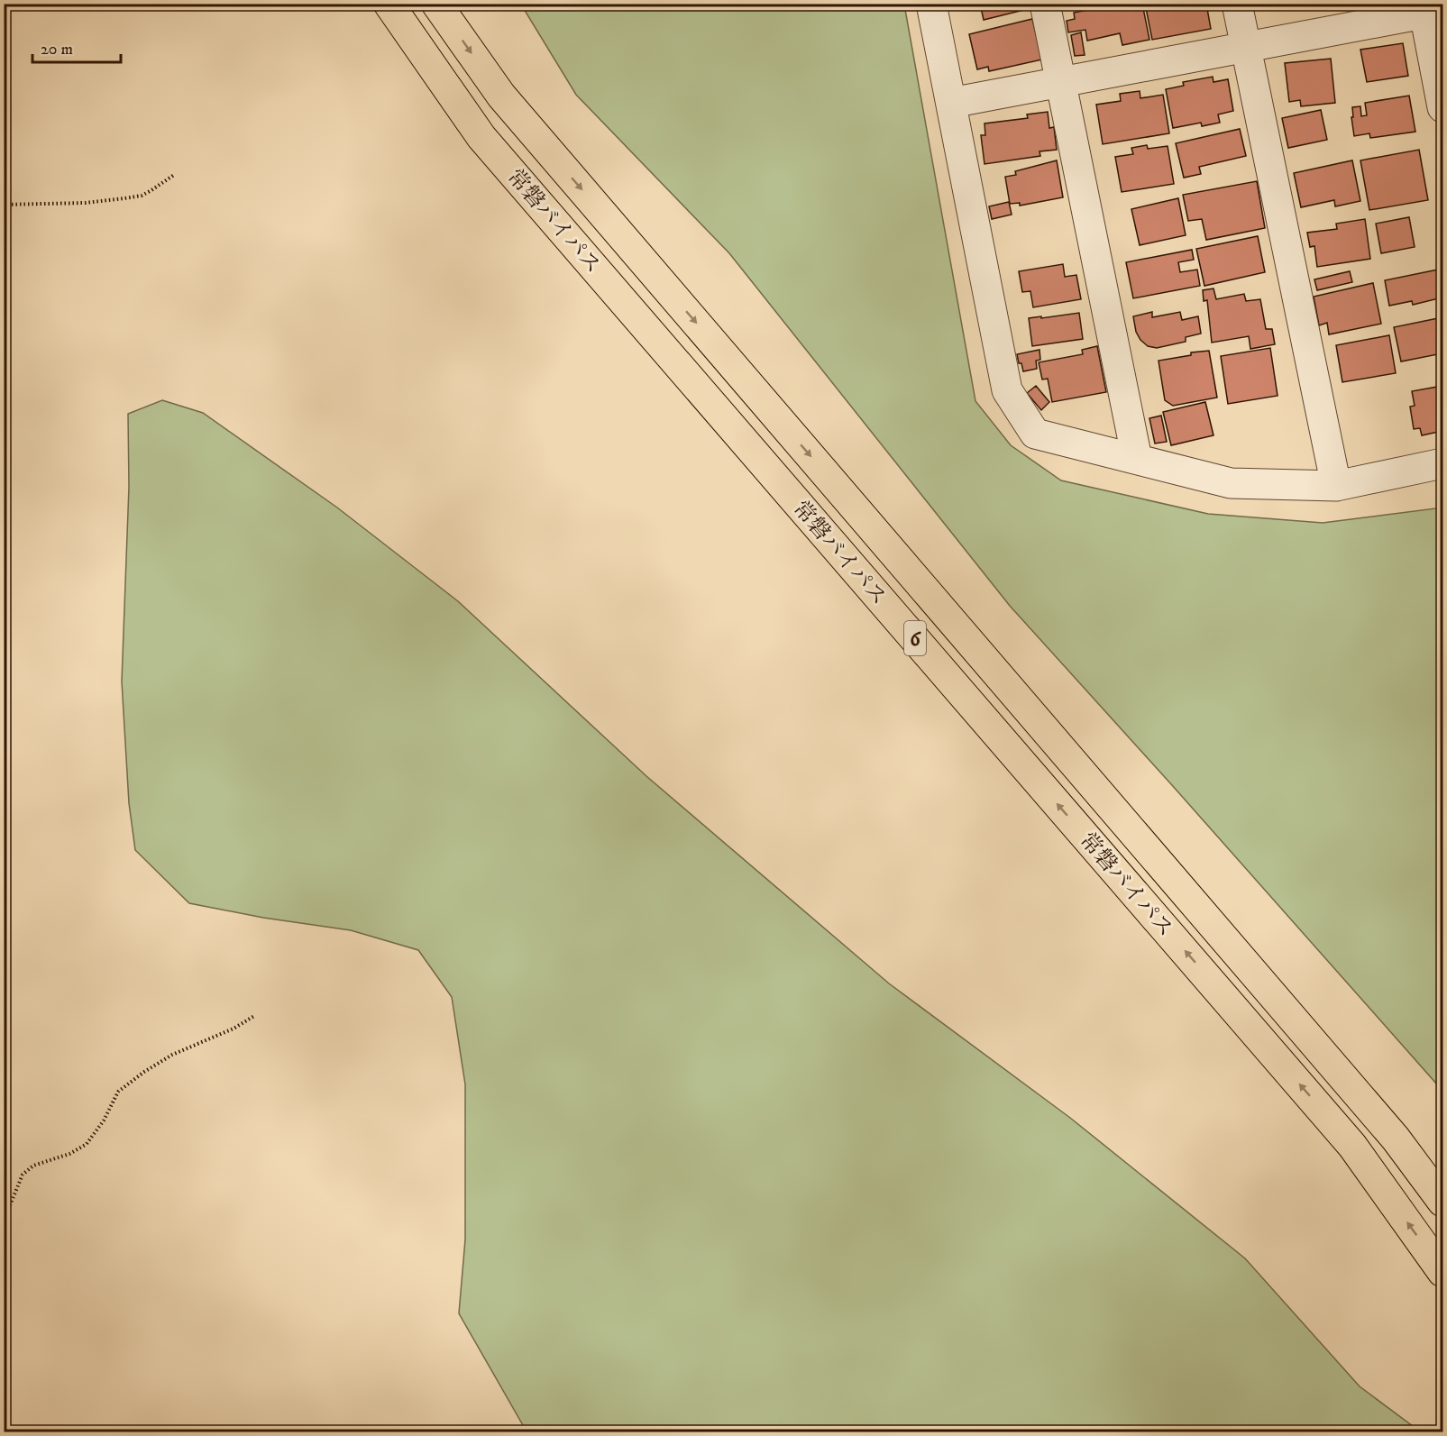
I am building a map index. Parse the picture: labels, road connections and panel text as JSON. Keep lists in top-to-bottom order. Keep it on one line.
{"streets":{"highway":["常磐バイパス","6"]},"scale_bar":"20 m"}
